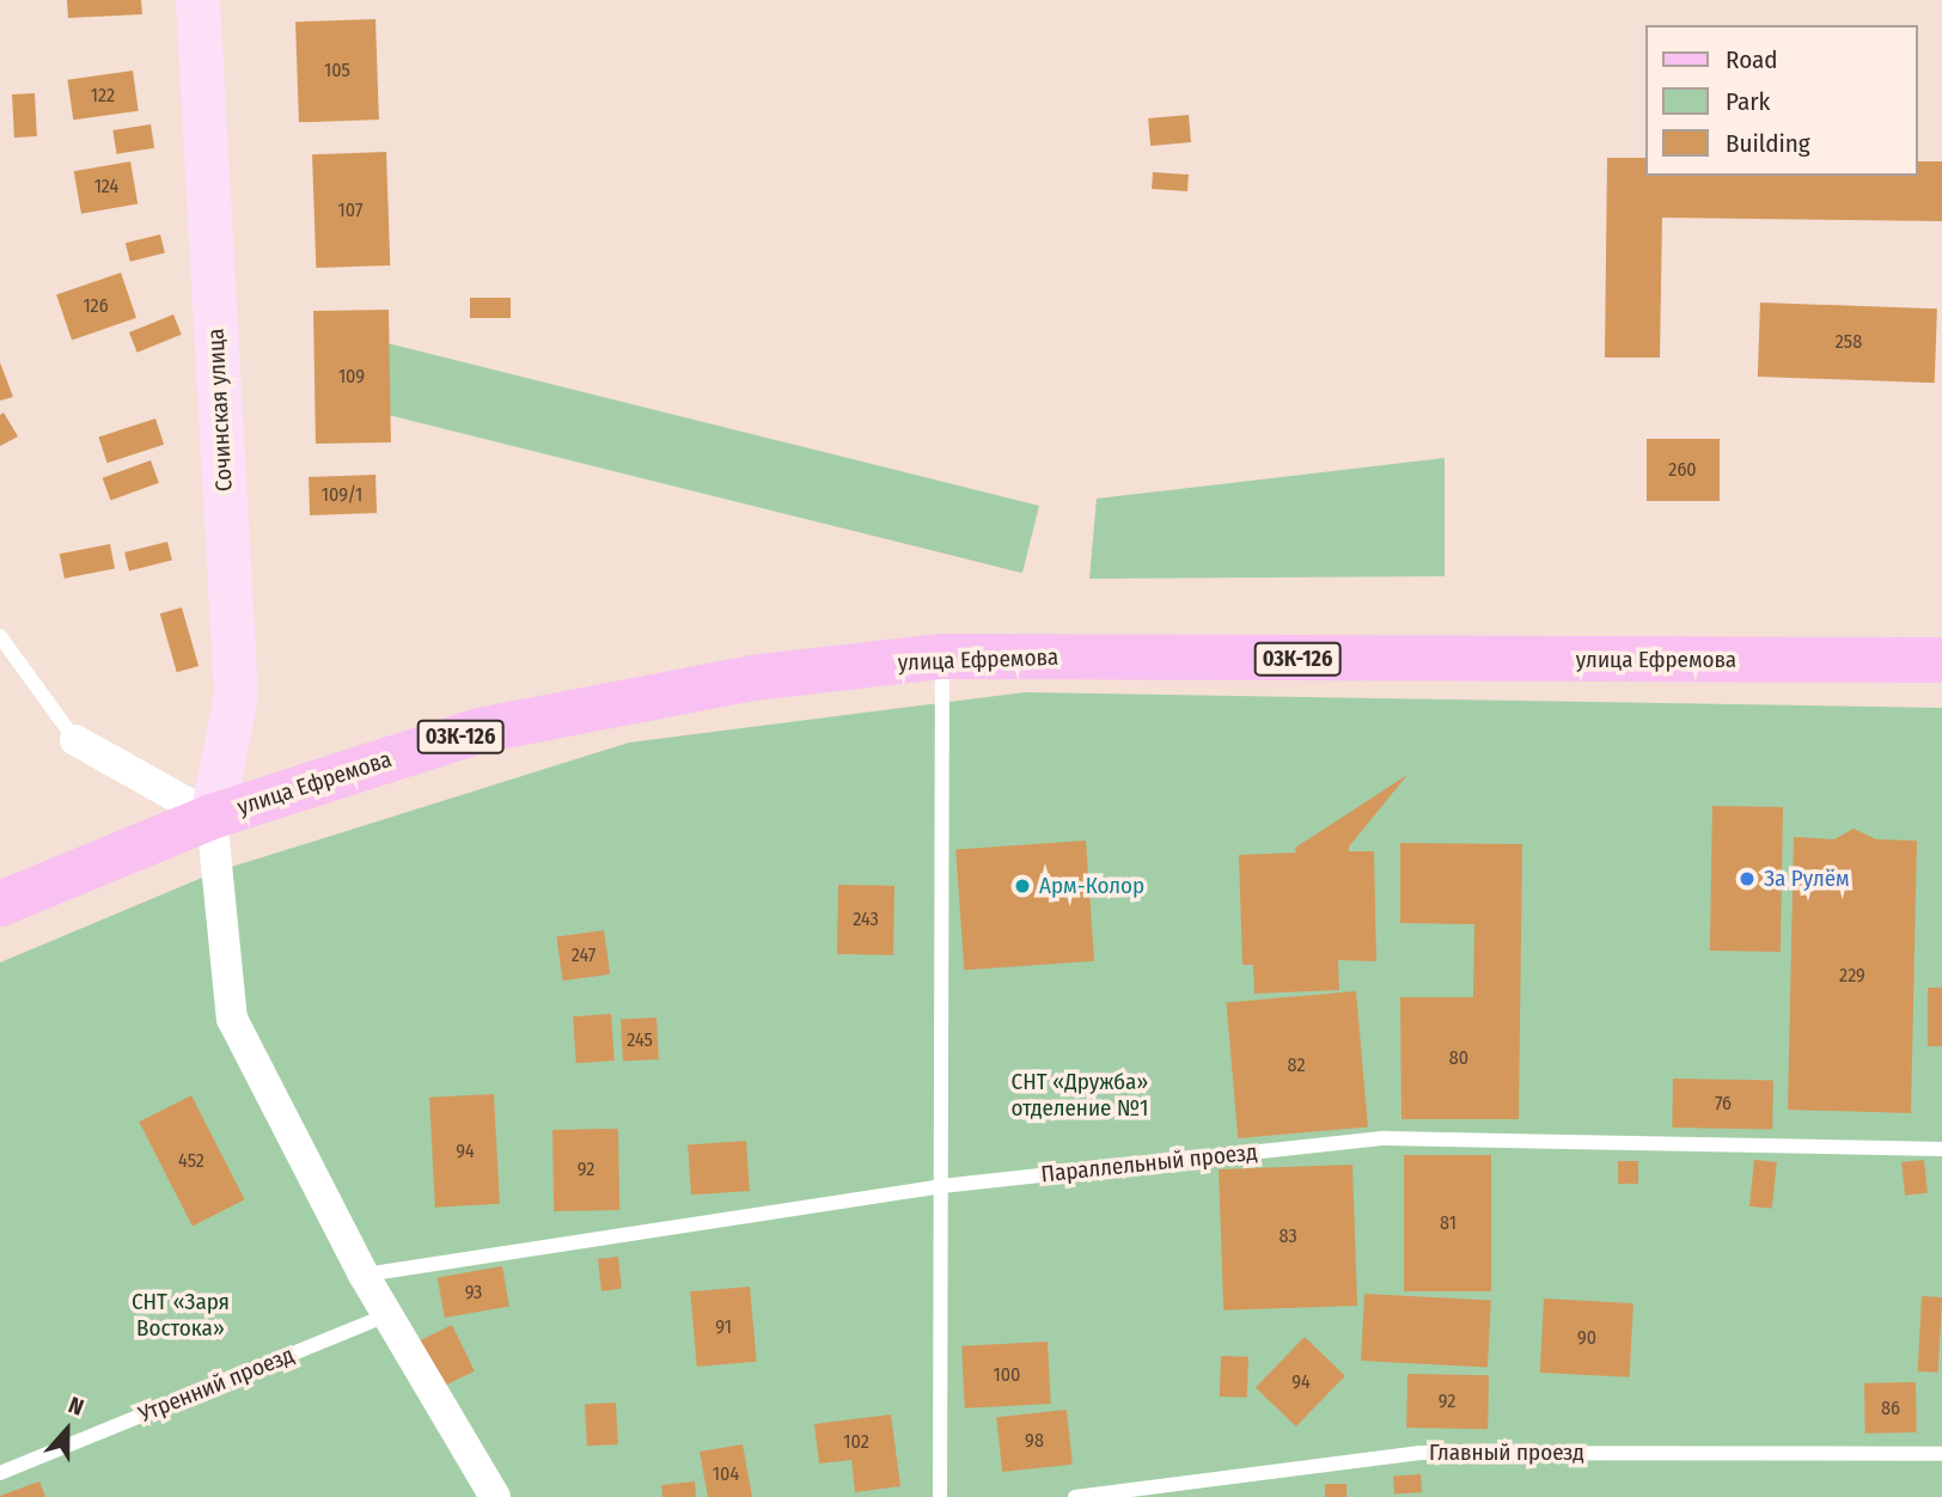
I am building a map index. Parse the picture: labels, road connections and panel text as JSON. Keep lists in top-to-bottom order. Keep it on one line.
{"streets":{"main road":["Сочинская улица","03К-126","улица Ефремова"],"lane":["Параллельный проезд","Утренний проезд","Главный проезд"]},"crossings":[["Сочинская улица","улица Ефремова"]],"parks":["СНТ «Дружба» отделение №1","СНТ «Заря Востока»"],"places":["За Рулём","Арм-Колор"],"house_numbers":["105","122","124","107","126","258","109","260","109/1","243","247","229","245","80","82","76","94","452","92","81","83","93","91","90","100","94","92","86","98","102","104"],"legend":["Road","Park","Building"],"north":"top"}
